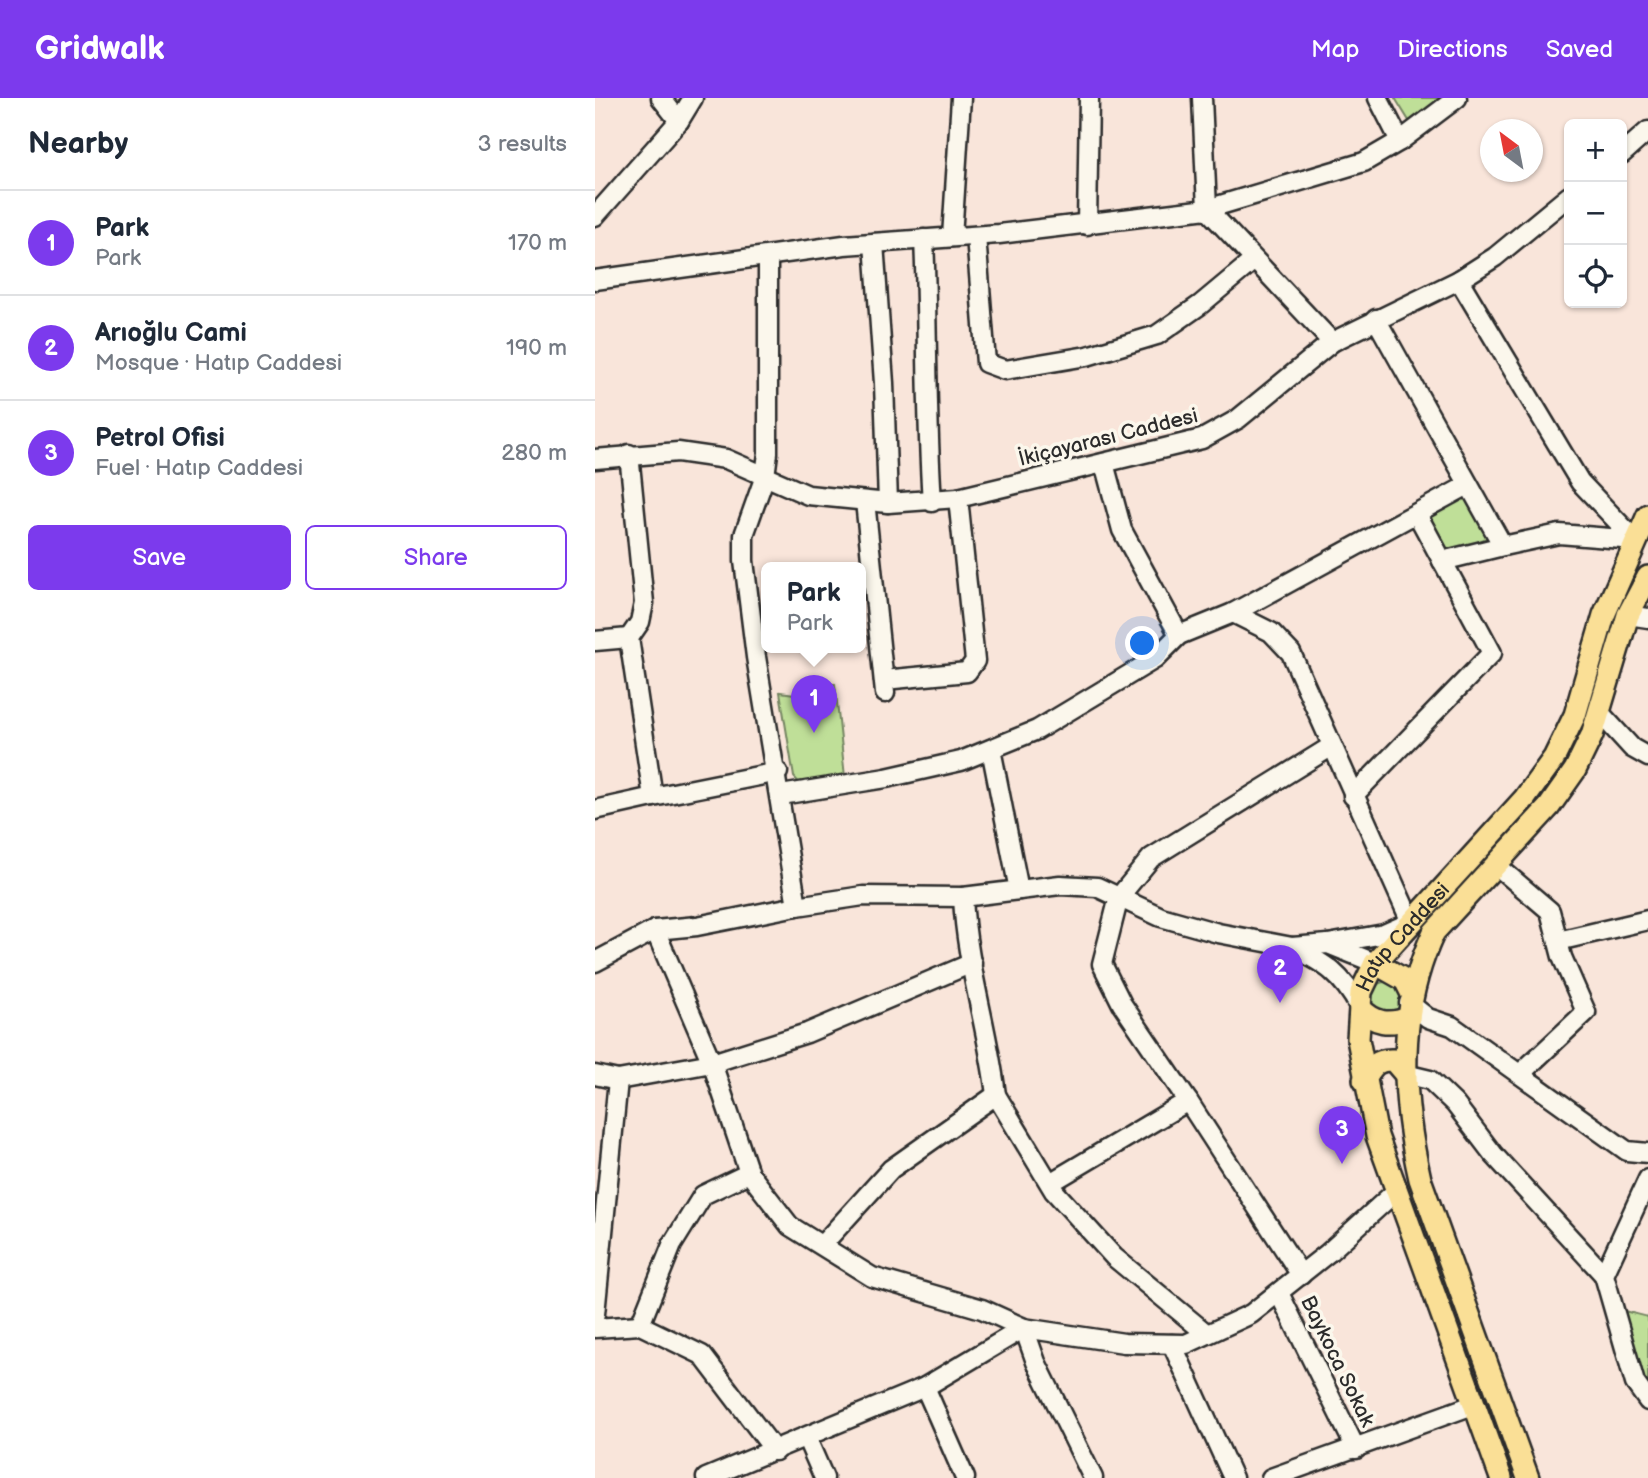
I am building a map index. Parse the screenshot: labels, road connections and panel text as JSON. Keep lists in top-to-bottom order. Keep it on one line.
{"streets":{"main road":["Hatıp Caddesi"],"street":["İkiçayarası Caddesi","Baykoca Sokak"]},"north":"top left","page":{"header":"Gridwalk","nav":["Map","Directions","Saved"],"heading":["Nearby","3 results"],"map_buttons":["+","−"],"list":[{"mark":"1","name":"Park","note":"Park","value":"170 m"},{"mark":"2","name":"Arıoğlu Cami","note":"Mosque · Hatıp Caddesi","value":"190 m"},{"mark":"3","name":"Petrol Ofisi","note":"Fuel · Hatıp Caddesi","value":"280 m"}],"buttons":["Save","Share"],"popup":["Park","Park"],"pins":["1","2","3"]}}
